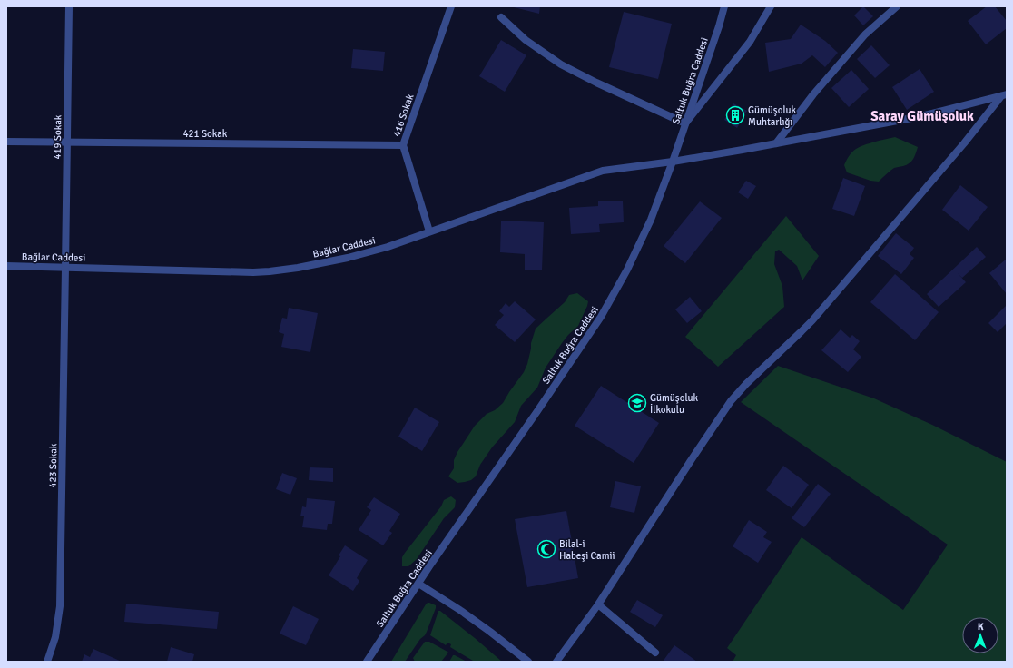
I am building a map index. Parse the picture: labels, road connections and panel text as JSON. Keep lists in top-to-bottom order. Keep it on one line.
{"streets":{"street":["Saltuk Buğra Caddesi","416 Sokak","421 Sokak","419 Sokak","Bağlar Caddesi","423 Sokak"]},"crossings":[["Saltuk Buğra Caddesi","Bağlar Caddesi"],["416 Sokak","421 Sokak"],["416 Sokak","Bağlar Caddesi"],["421 Sokak","419 Sokak"],["419 Sokak","Bağlar Caddesi"],["419 Sokak","423 Sokak"],["Bağlar Caddesi","423 Sokak"]],"districts":["Saray Gümüşoluk"],"places":{"building":["Gümüşoluk Muhtarlığı"],"school or university":["Gümüşoluk İlkokulu"],"mosque":["Bilal-i Habeşi Camii"]},"north":"top"}
